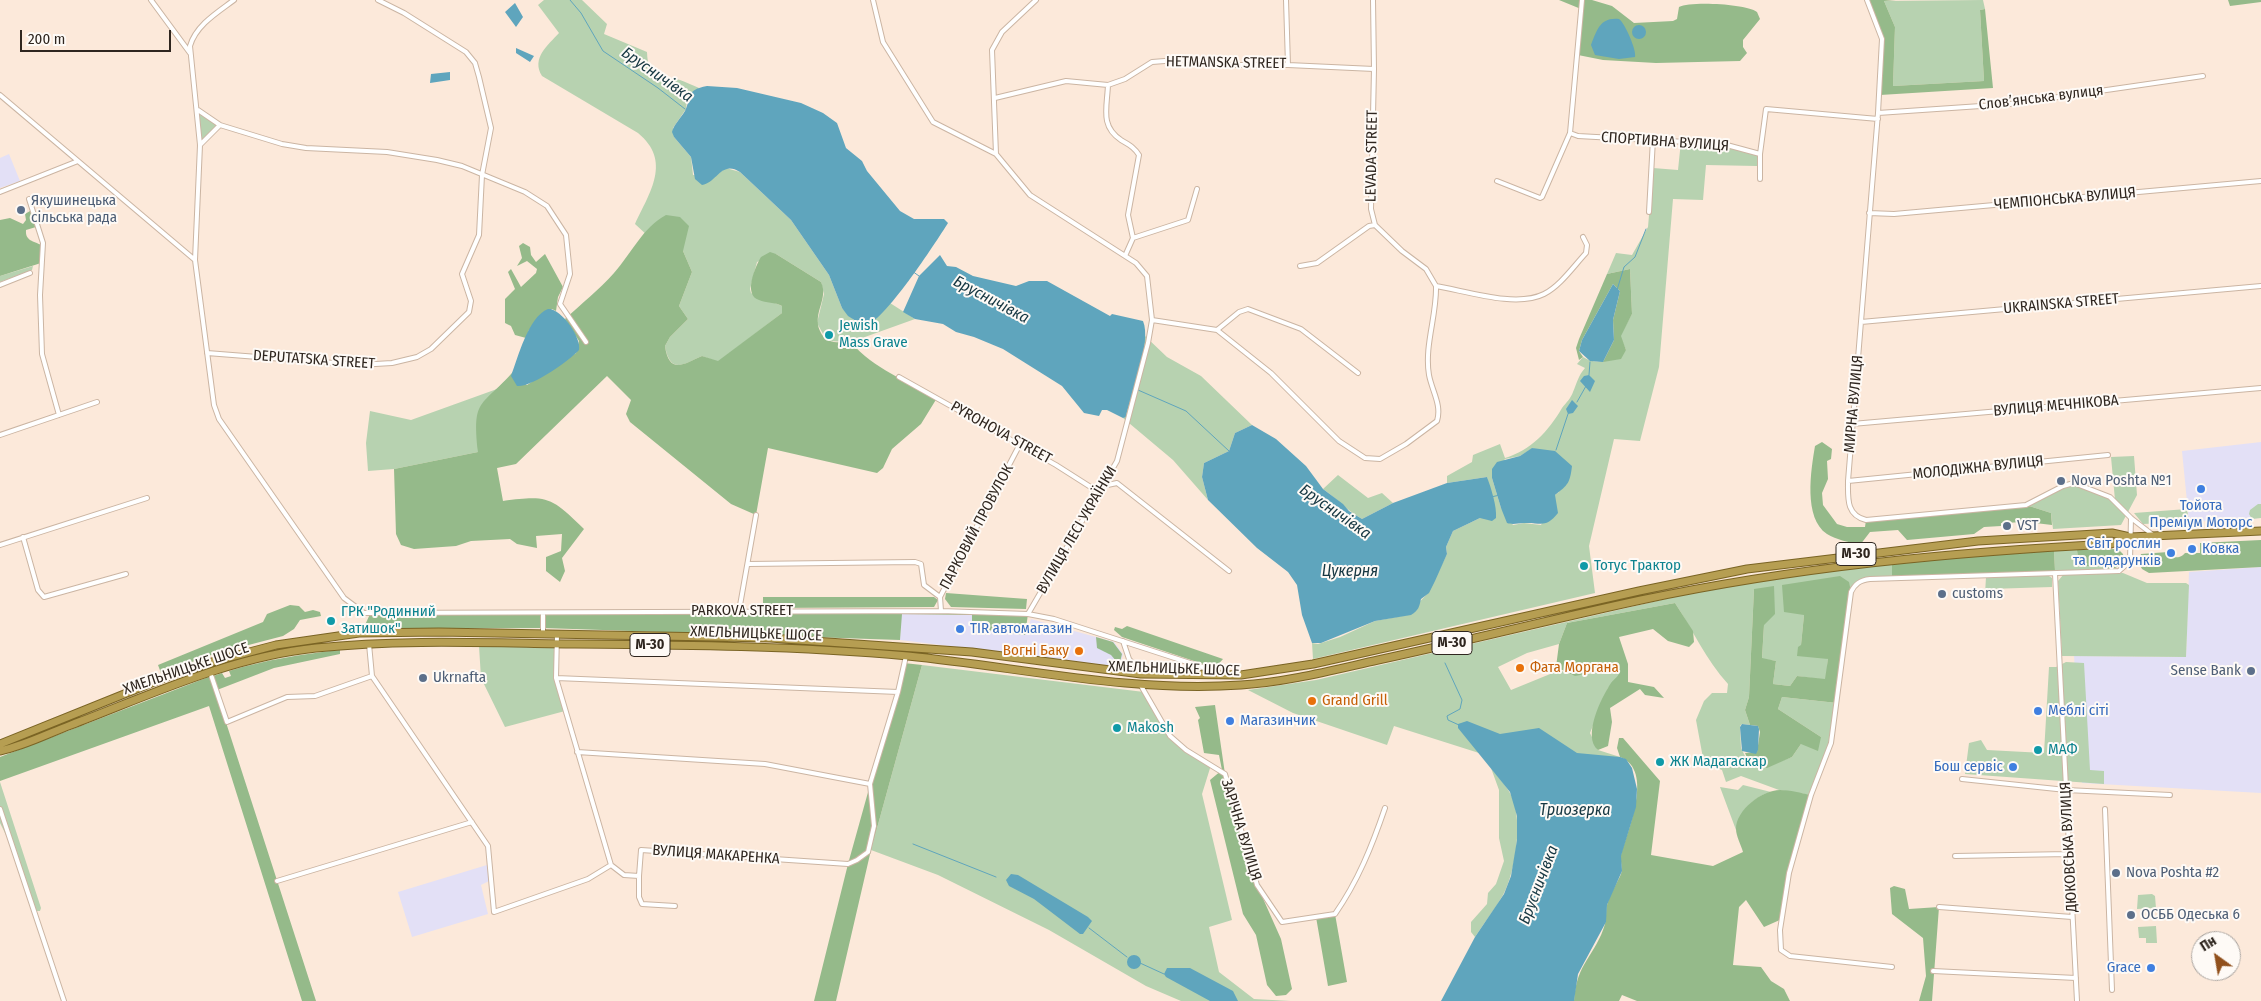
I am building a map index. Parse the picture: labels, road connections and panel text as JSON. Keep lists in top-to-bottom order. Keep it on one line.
{"streets":{"highway":["М-30","ХМЕЛЬНИЦЬКЕ ШОСЕ"],"street":["HETMANSKA STREET","Словʼянська вулиця","СПОРТИВНА ВУЛИЦЯ","LEVADA STREET","ЧЕМПІОНСЬКА ВУЛИЦЯ","UKRAINSKA STREET","DEPUTATSKA STREET","МИРНА ВУЛИЦЯ","ВУЛИЦЯ МЕЧНІКОВА","PYROHOVA STREET","МОЛОДІЖНА ВУЛИЦЯ","ПАРКОВИЙ ПРОВУЛОК","ВУЛИЦЯ ЛЕСІ УКРАЇНКИ","PARKOVA STREET","ЗАРІЧНА ВУЛИЦЯ","ДЮКОВСЬКА ВУЛИЦЯ","ВУЛИЦЯ МАКАРЕНКА"]},"crossings":[["HETMANSKA STREET","LEVADA STREET"],["Словʼянська вулиця","МИРНА ВУЛИЦЯ"],["ЧЕМПІОНСЬКА ВУЛИЦЯ","МИРНА ВУЛИЦЯ"],["UKRAINSKA STREET","МИРНА ВУЛИЦЯ"],["DEPUTATSKA STREET","PARKOVA STREET"],["МИРНА ВУЛИЦЯ","ВУЛИЦЯ МЕЧНІКОВА"],["МИРНА ВУЛИЦЯ","МОЛОДІЖНА ВУЛИЦЯ"],["МИРНА ВУЛИЦЯ","М-30"],["PYROHOVA STREET","ПАРКОВИЙ ПРОВУЛОК"],["PYROHOVA STREET","ВУЛИЦЯ ЛЕСІ УКРАЇНКИ"],["ПАРКОВИЙ ПРОВУЛОК","PARKOVA STREET"],["ВУЛИЦЯ ЛЕСІ УКРАЇНКИ","PARKOVA STREET"],["М-30","ХМЕЛЬНИЦЬКЕ ШОСЕ"],["PARKOVA STREET","ХМЕЛЬНИЦЬКЕ ШОСЕ"],["ХМЕЛЬНИЦЬКЕ ШОСЕ","ЗАРІЧНА ВУЛИЦЯ"]],"water":["Брусничівка","Цукерня","Триозерка"],"places":["Якушинецька сільська рада","Jewish Mass Grave","Nova Poshta №1","Тойота Преміум Моторс","VST","Ковка","Світ рослин та подарунків","Тотус Трактор","customs","ГРК \"Родинний Затишок\"","TIR автомагазин","Вогні Баку","Фата Моргана","Sense Bank","Ukrnafta","Grand Grill","Меблі сіті","Магазинчик","Makosh","МАФ","ЖК Мадагаскар","Бош сервіс","Nova Poshta #2","ОСББ Одеська 6","Grace"],"scale_bar":"200 m","north":"top left"}
